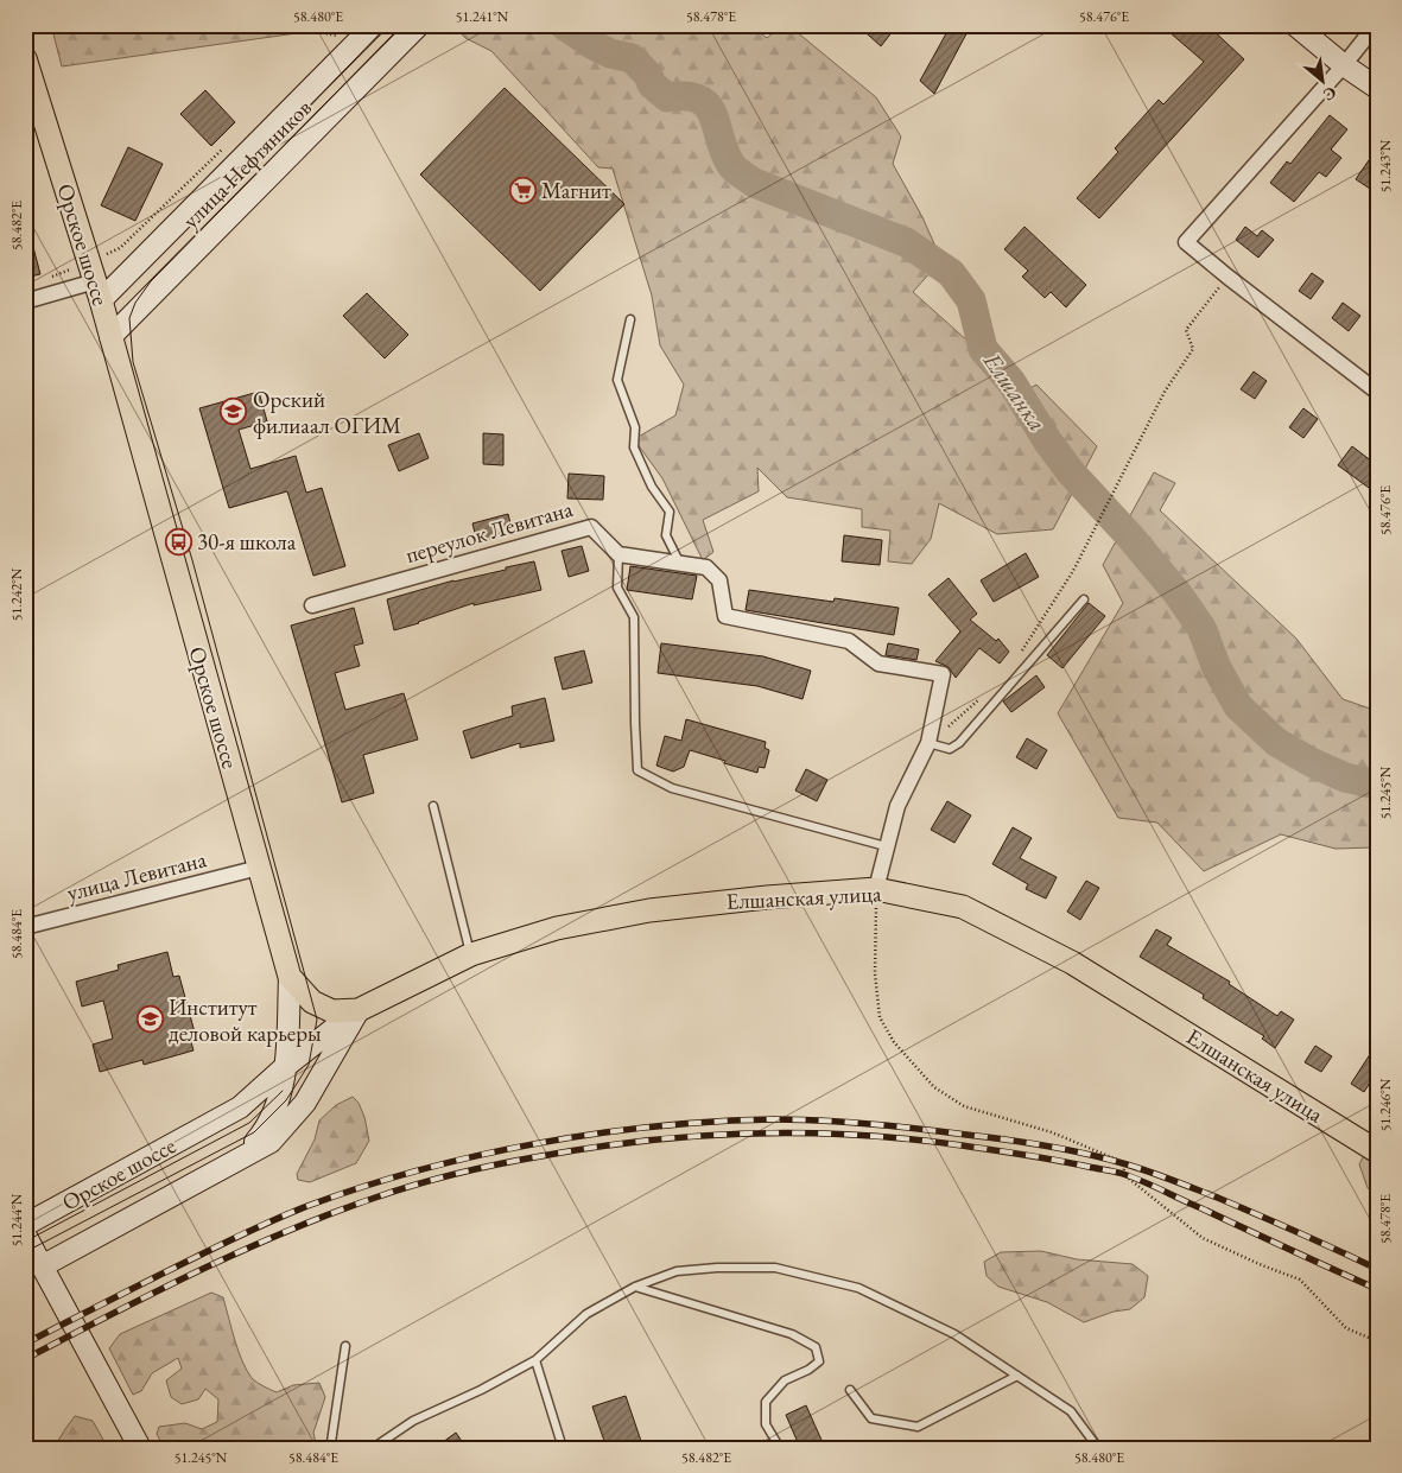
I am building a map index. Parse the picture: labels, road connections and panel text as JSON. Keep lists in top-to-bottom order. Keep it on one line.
{"streets":{"main road":["улица Нефтяников","Орское шоссе","Елшанская улица"],"street":["переулок Левитана","улица Левитана"]},"crossings":[["улица Нефтяников","Орское шоссе"],["Орское шоссе","улица Левитана"]],"water":["Елшанка"],"places":{"supermarket":["Магнит"],"school or university":["Орский филиаал ОГИМ","Институт деловой карьеры"],"bus stop":["30-я школа"]},"north":"bottom right","coordinates":["58.480°E","51.241°N","58.478°E","58.476°E","51.243°N","58.482°E","51.242°N","51.245°N","58.484°E","51.246°N","51.244°N"]}
